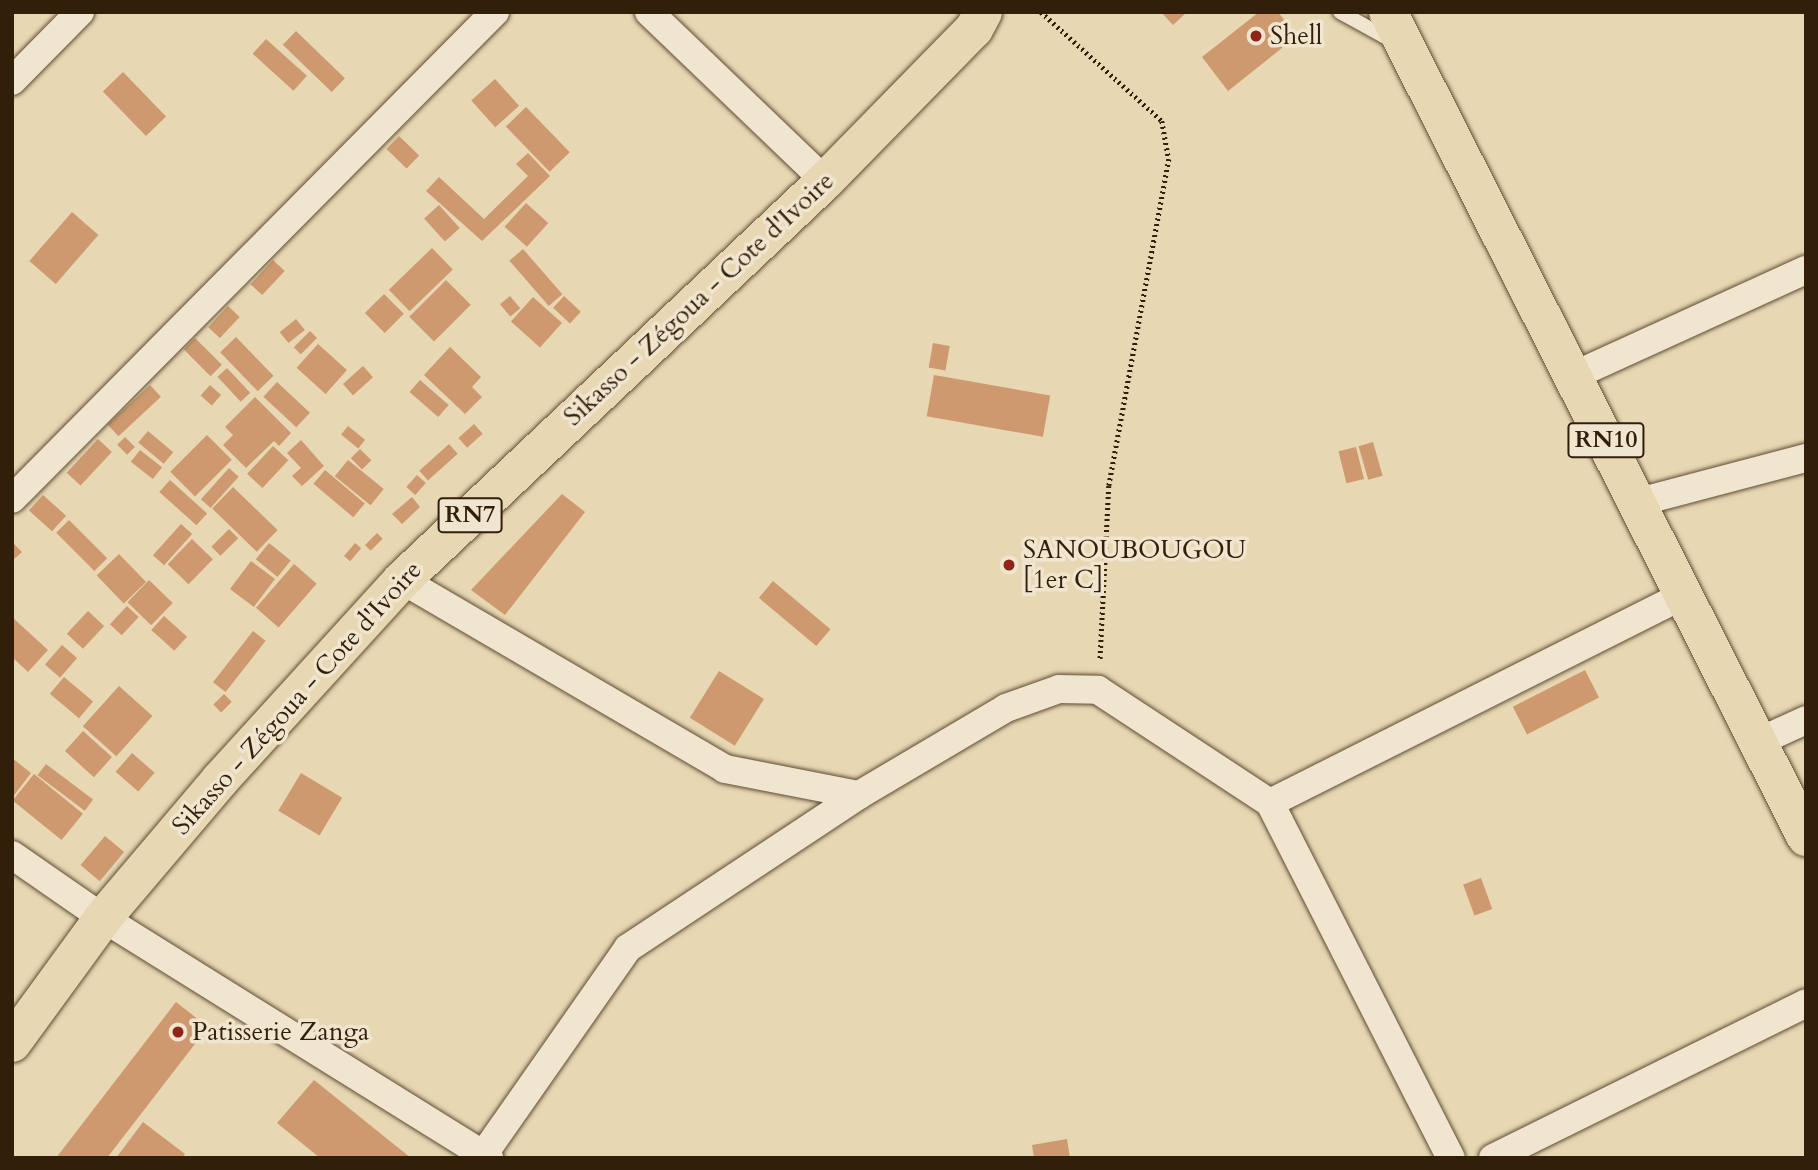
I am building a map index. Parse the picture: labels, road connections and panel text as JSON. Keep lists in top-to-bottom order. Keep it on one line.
{"streets":{"highway":["Sikasso - Zégoua - Cote d'Ivoire","RN10","RN7"]},"crossings":[["Sikasso - Zégoua - Cote d'Ivoire","RN7"]],"places":["Shell","SANOUBOUGOU [1er C]","Patisserie Zanga"]}
